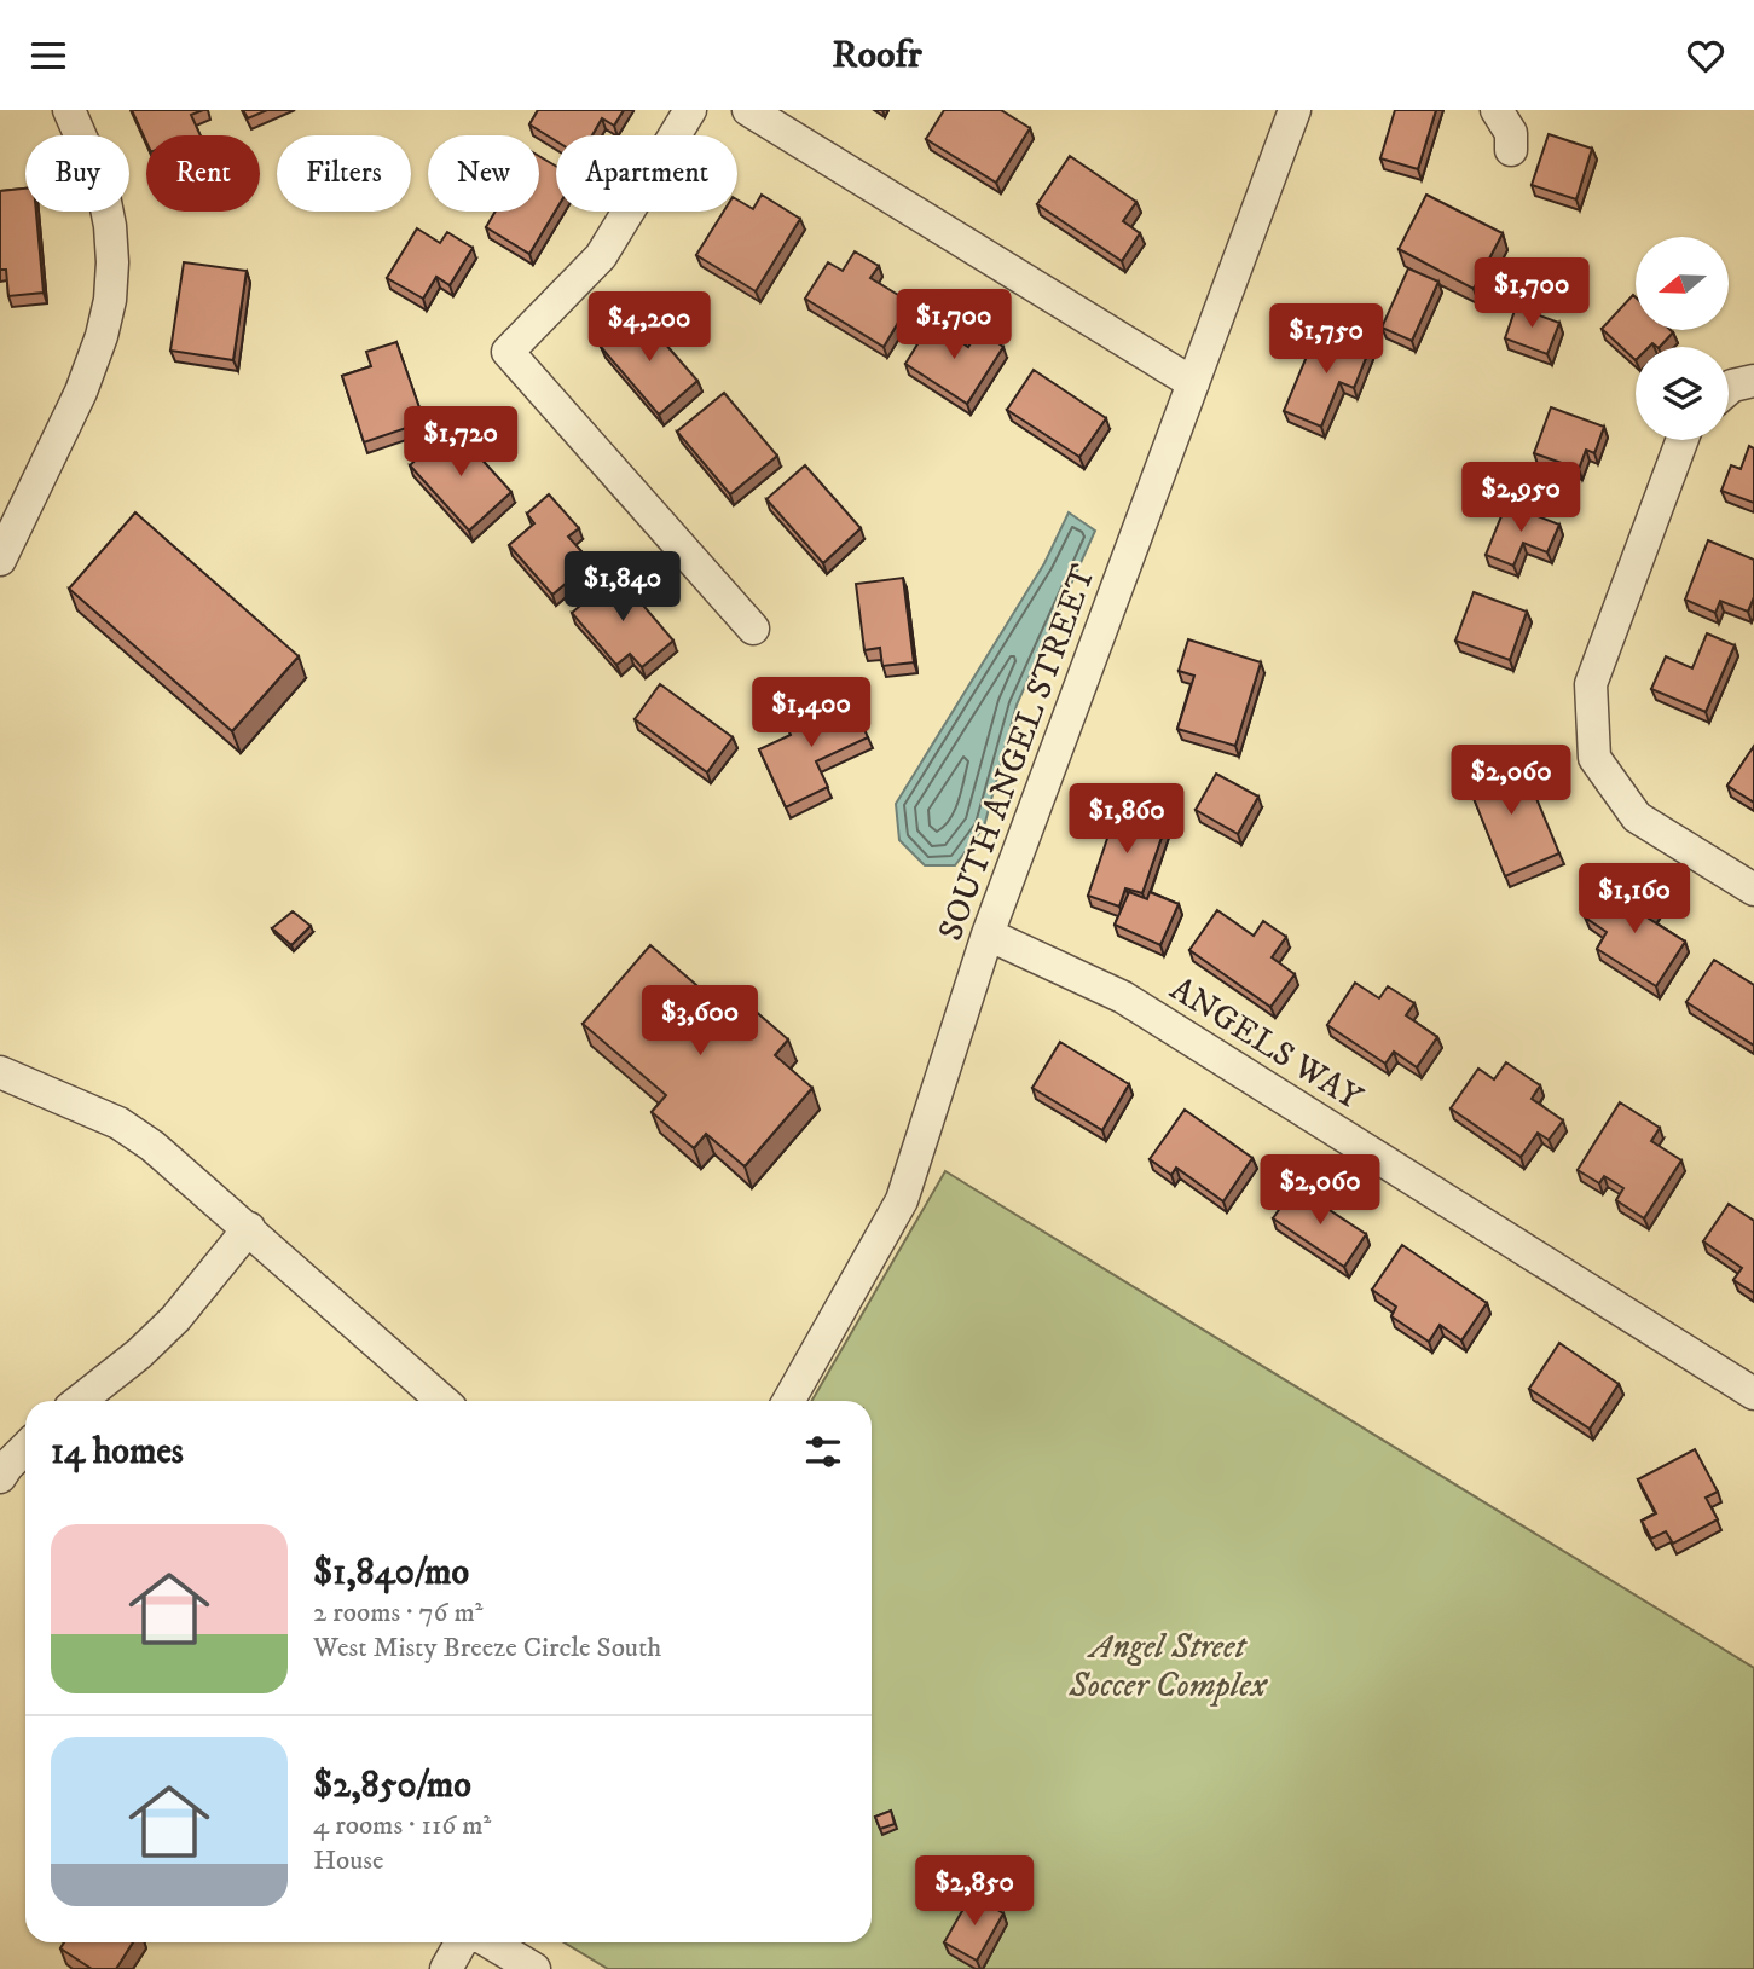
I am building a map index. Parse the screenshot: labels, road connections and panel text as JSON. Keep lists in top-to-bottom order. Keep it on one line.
{"streets":{"street":["SOUTH ANGEL STREET","ANGELS WAY"]},"crossings":[["SOUTH ANGEL STREET","ANGELS WAY"]],"parks":["Angel Street Soccer Complex"],"north":"left","page":{"header":"Roofr","chip":["Buy","Rent","Filters","New","Apartment"],"price":["$1,700","$1,700","$4,200","$1,750","$1,720","$2,950","$1,840","$1,400","$2,060","$1,860","$1,160","$3,600","$2,060","$2,850"],"heading":"14 homes","list":[{"name":"$1,840/mo","note":"2 rooms · 76 m² · West Misty Breeze Circle South"},{"name":"$2,850/mo","note":"4 rooms · 116 m² · House"}]}}
